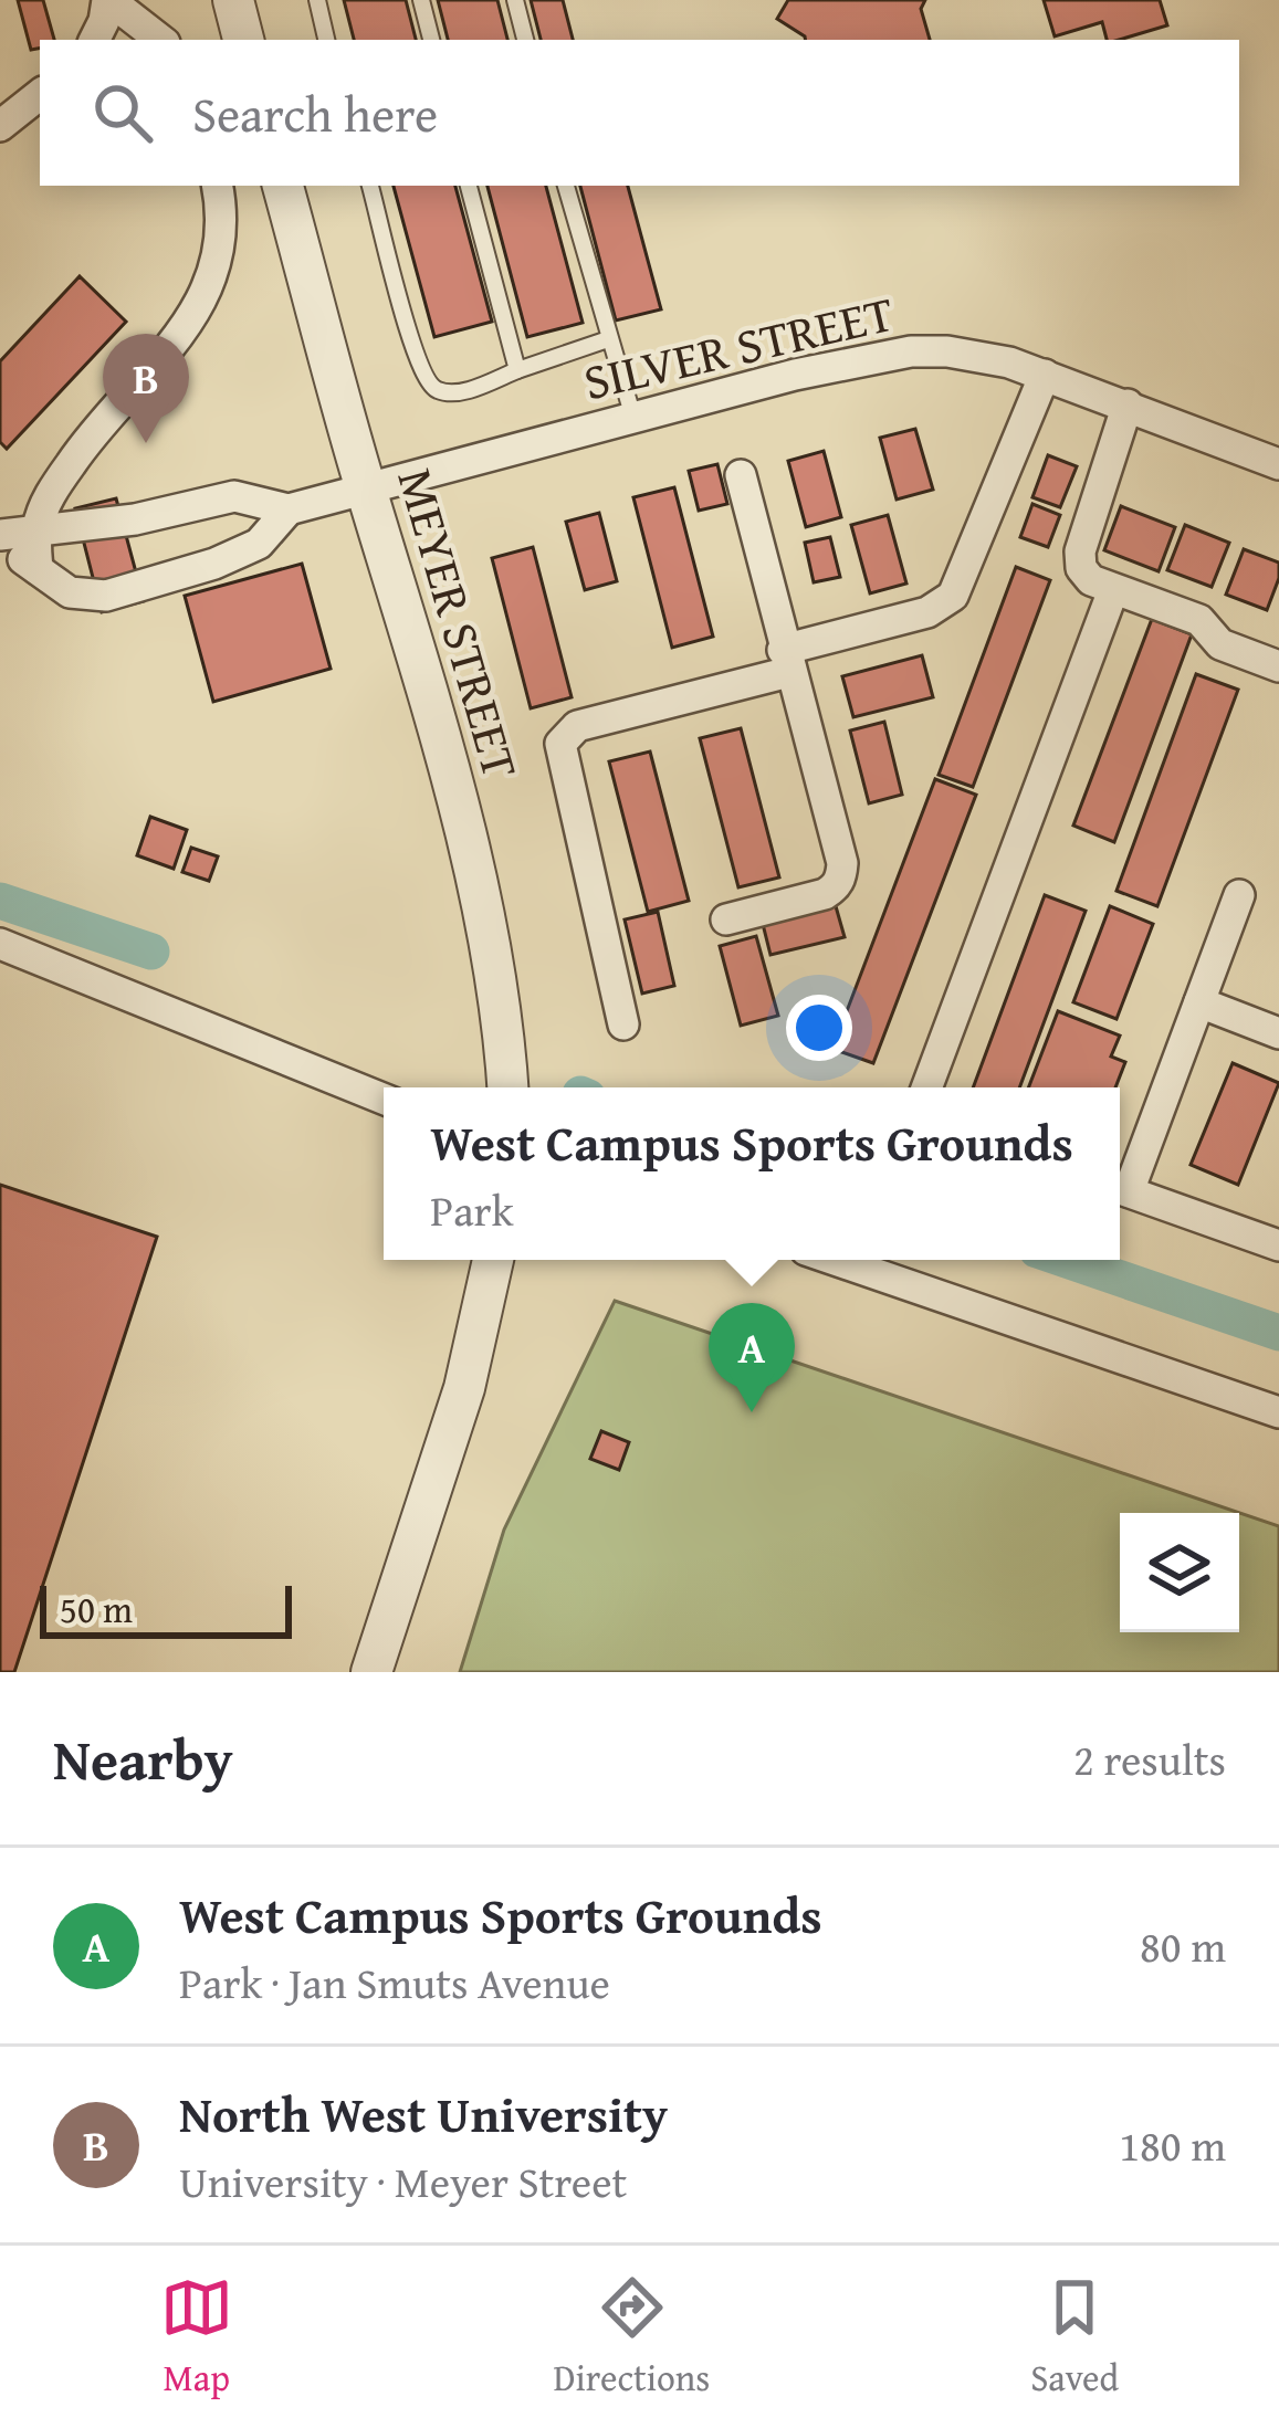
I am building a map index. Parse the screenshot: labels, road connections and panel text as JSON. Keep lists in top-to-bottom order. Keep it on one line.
{"streets":{"street":["SILVER STREET","MEYER STREET"]},"crossings":[["SILVER STREET","MEYER STREET"]],"scale_bar":"50 m","page":{"search":"Search here","pins":["B","A"],"popup":["West Campus Sports Grounds","Park"],"scale":"50 m","heading":["Nearby","2 results"],"list":[{"mark":"A","name":"West Campus Sports Grounds","note":"Park · Jan Smuts Avenue","value":"80 m"},{"mark":"B","name":"North West University","note":"University · Meyer Street","value":"180 m"}],"nav":["Map","Directions","Saved"]}}
